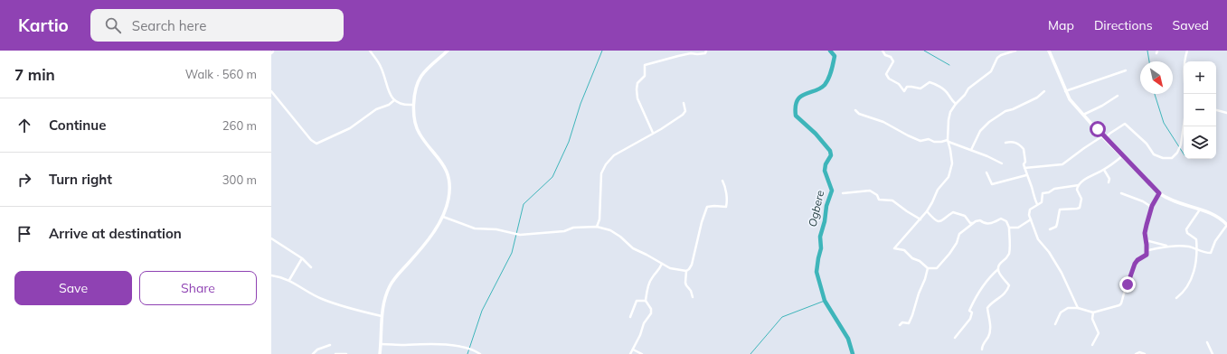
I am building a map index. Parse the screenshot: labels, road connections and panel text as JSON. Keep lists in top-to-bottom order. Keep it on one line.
{"water":["Ogbere"],"north":"bottom right","page":{"header":"Kartio","search":"Search here","nav":["Map","Directions","Saved"],"heading":["7 min","Walk · 560 m"],"map_buttons":["+","−"],"list":[["Continue","260 m"],["Turn right","300 m"],"Arrive at destination"],"buttons":["Save","Share"]}}
